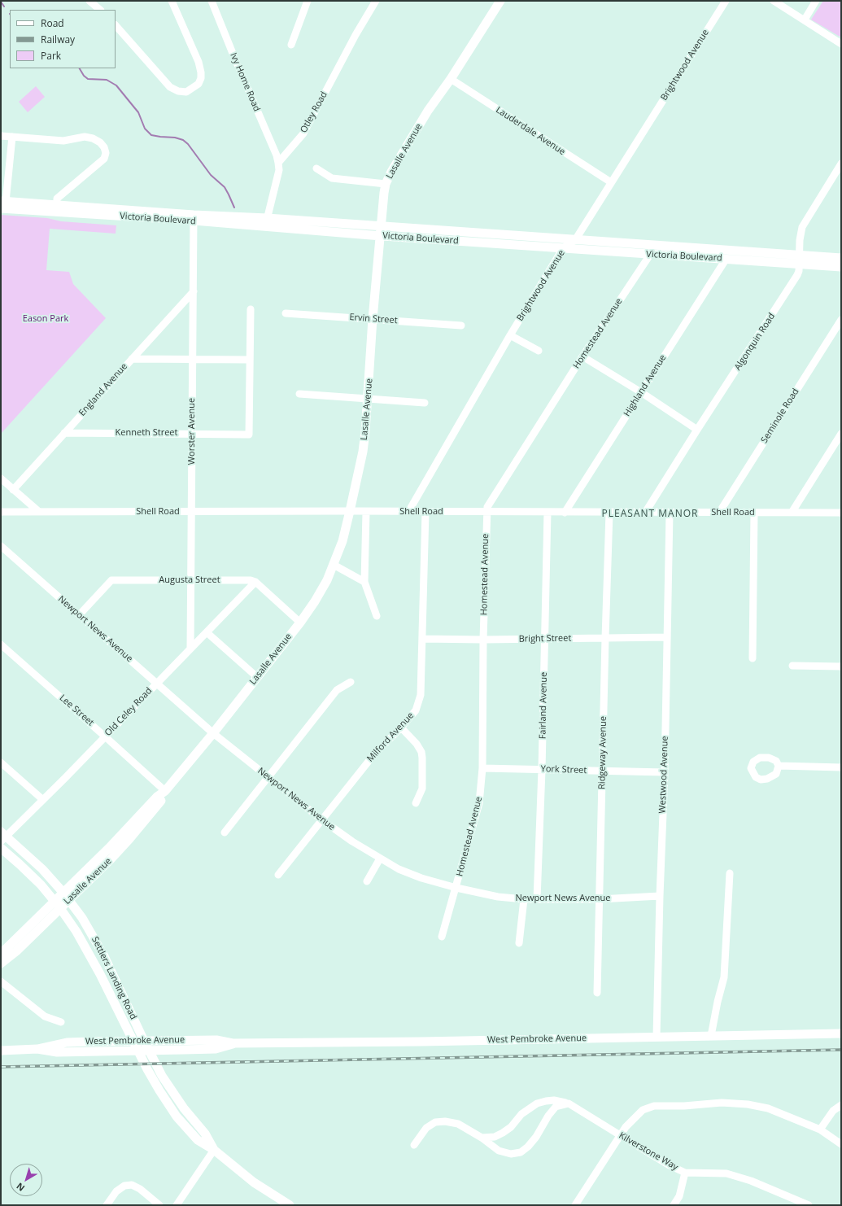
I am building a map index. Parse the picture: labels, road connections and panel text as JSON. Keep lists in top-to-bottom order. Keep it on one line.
{"streets":{"main road":["Lasalle Avenue","Victoria Boulevard","Settlers Landing Road","West Pembroke Avenue"],"street":["Brightwood Avenue","Ivy Home Road","Otley Road","Lauderdale Avenue","Ervin Street","Homestead Avenue","Algonquin Road","Highland Avenue","England Avenue","Seminole Road","Worster Avenue","Kenneth Street","Shell Road","Augusta Street","Newport News Avenue","Bright Street","Fairland Avenue","Lee Street","Old Celey Road","Milford Avenue","Ridgeway Avenue","York Street","Westwood Avenue","Kilverstone Way"]},"crossings":[["Brightwood Avenue","Lauderdale Avenue"],["Brightwood Avenue","Victoria Boulevard"],["Brightwood Avenue","Shell Road"],["Ivy Home Road","Otley Road"],["Lauderdale Avenue","Lasalle Avenue"],["Lasalle Avenue","Victoria Boulevard"],["Lasalle Avenue","Ervin Street"],["Lasalle Avenue","Shell Road"],["Lasalle Avenue","Newport News Avenue"],["Lasalle Avenue","Lee Street"],["Lasalle Avenue","Settlers Landing Road"],["Victoria Boulevard","Homestead Avenue"],["Victoria Boulevard","Algonquin Road"],["Victoria Boulevard","Highland Avenue"],["Victoria Boulevard","Worster Avenue"],["Homestead Avenue","Shell Road"],["Homestead Avenue","Newport News Avenue"],["Homestead Avenue","Bright Street"],["Homestead Avenue","York Street"],["Algonquin Road","Shell Road"],["Highland Avenue","Shell Road"],["England Avenue","Worster Avenue"],["England Avenue","Kenneth Street"],["Seminole Road","Shell Road"],["Worster Avenue","Kenneth Street"],["Worster Avenue","Shell Road"],["Worster Avenue","Augusta Street"],["Worster Avenue","Old Celey Road"],["Shell Road","Fairland Avenue"],["Shell Road","Milford Avenue"],["Shell Road","Ridgeway Avenue"],["Shell Road","Westwood Avenue"],["Augusta Street","Newport News Avenue"],["Augusta Street","Old Celey Road"],["Newport News Avenue","Fairland Avenue"],["Newport News Avenue","Old Celey Road"],["Newport News Avenue","Milford Avenue"],["Newport News Avenue","Ridgeway Avenue"],["Newport News Avenue","Westwood Avenue"],["Bright Street","Fairland Avenue"],["Bright Street","Milford Avenue"],["Bright Street","Ridgeway Avenue"],["Bright Street","Westwood Avenue"],["Fairland Avenue","York Street"],["Lee Street","Old Celey Road"],["Old Celey Road","Settlers Landing Road"],["Ridgeway Avenue","York Street"],["York Street","Westwood Avenue"],["Westwood Avenue","West Pembroke Avenue"],["Settlers Landing Road","West Pembroke Avenue"]],"districts":["PLEASANT MANOR"],"parks":["Eason Park"],"legend":["Road","Railway","Park"],"north":"bottom left"}
